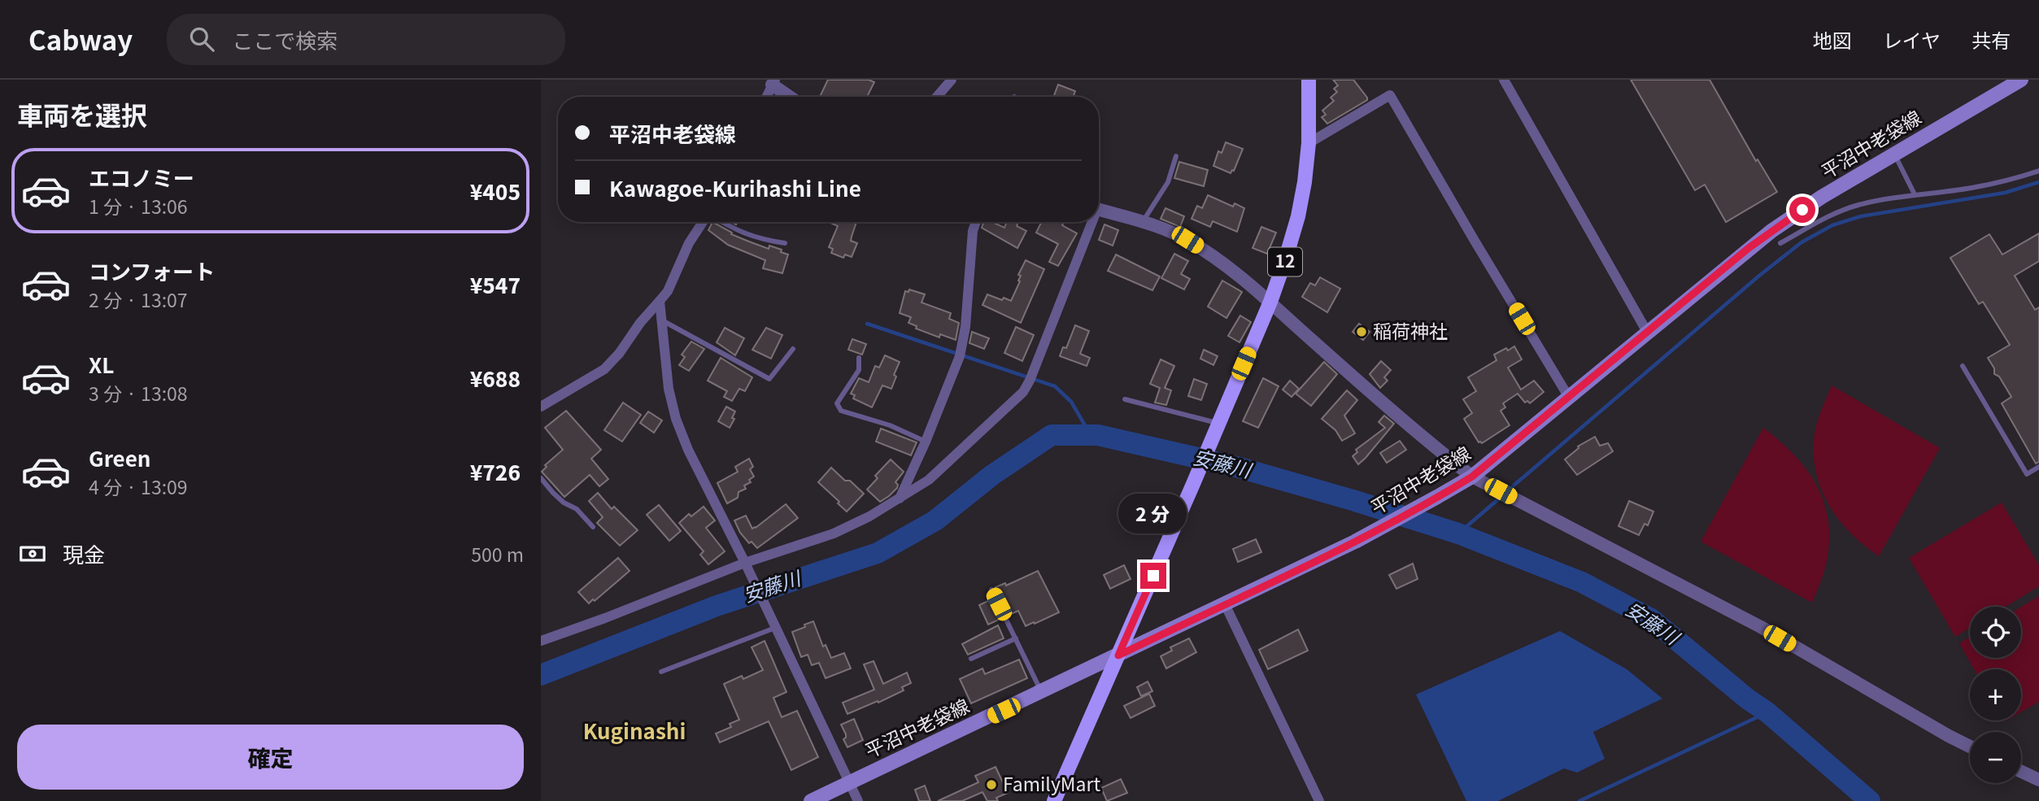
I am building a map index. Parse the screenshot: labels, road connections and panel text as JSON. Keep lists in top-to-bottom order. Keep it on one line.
{"streets":{"main road":["平沼中老袋線","12"]},"crossings":[["平沼中老袋線","12"]],"districts":["Kuginashi"],"water":["安藤川"],"places":["稲荷神社","FamilyMart"],"page":{"header":"Cabway","search":"ここで検索","nav":["地図","レイヤ","共有"],"heading":"車両を選択","banner":["平沼中老袋線","Kawagoe-Kurihashi Line"],"list":[{"name":"エコノミー","note":"1 分 · 13:06","value":"¥405"},{"name":"コンフォート","note":"2 分 · 13:07","value":"¥547"},{"name":"XL","note":"3 分 · 13:08","value":"¥688"},{"name":"Green","note":"4 分 · 13:09","value":"¥726"}],"bubble":"2 分","pay":["現金","500 m"],"map_buttons":["+","−"],"buttons":"確定"}}
